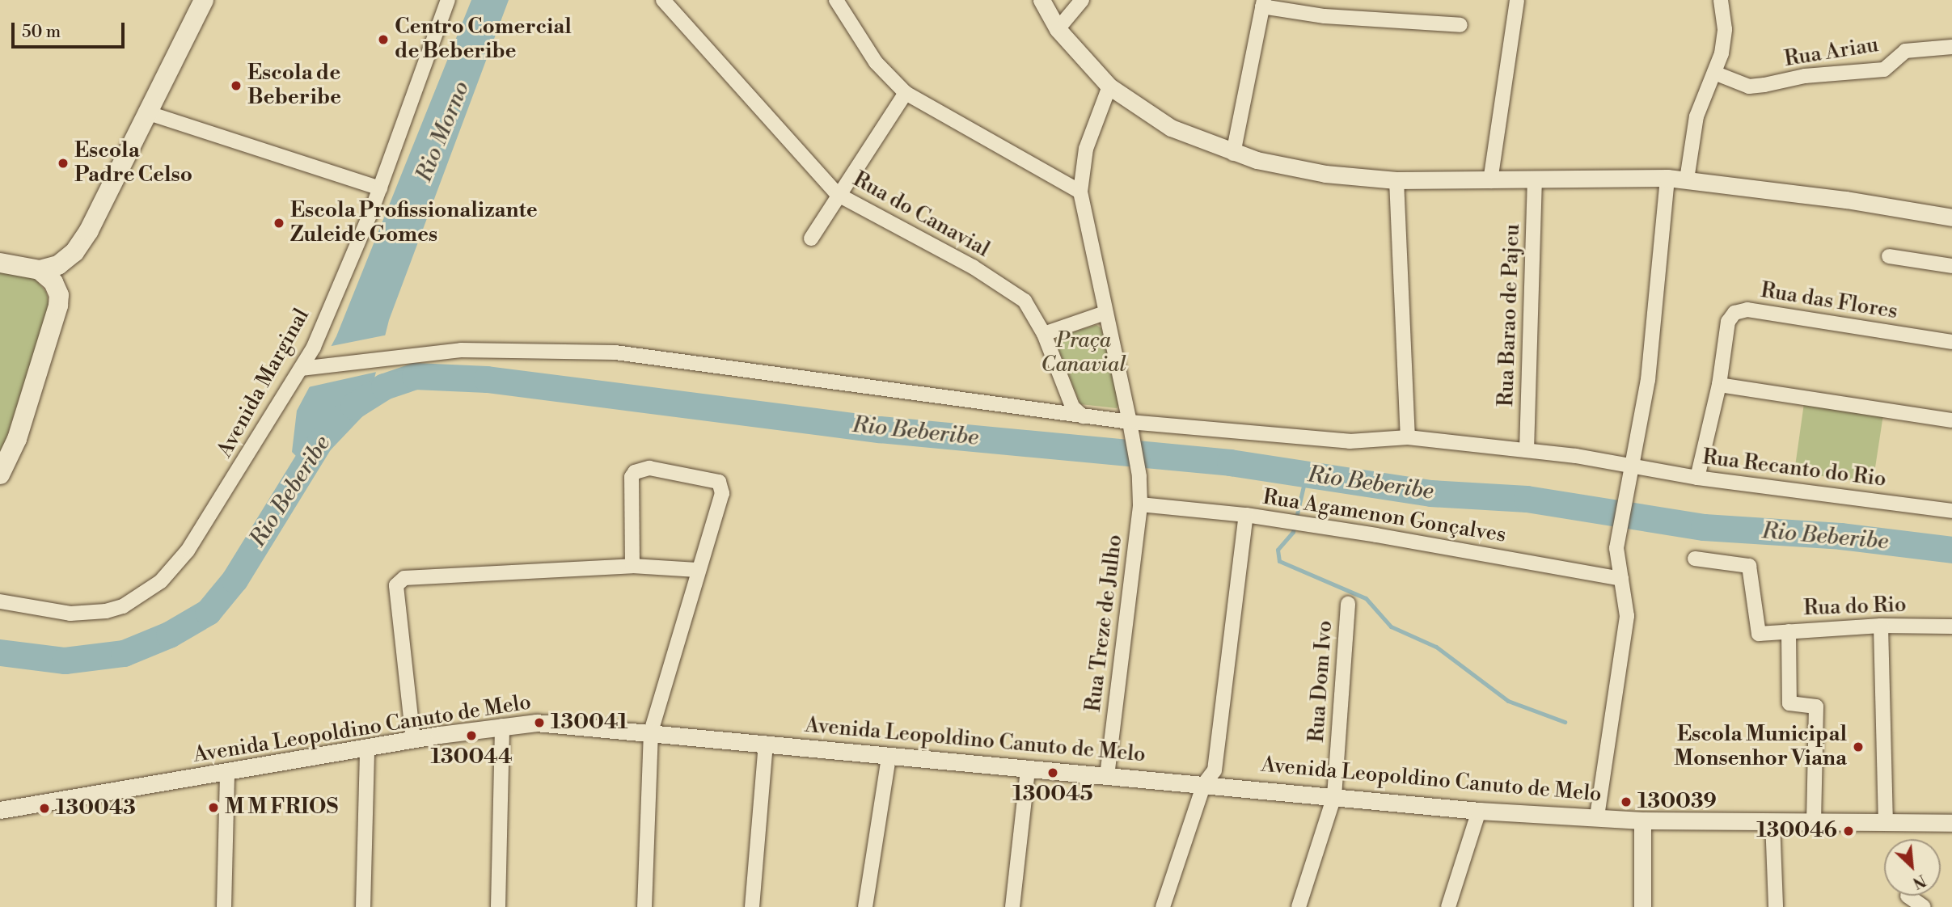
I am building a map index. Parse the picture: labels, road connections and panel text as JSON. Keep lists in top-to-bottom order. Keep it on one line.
{"streets":{"street":["Rua Ariau","Rua do Canavial","Rua das Flores","Rua Barao de Pajeu","Avenida Marginal","Rua Recanto do Rio","Rua Agamenon Gonçalves","Rua do Rio","Rua Treze de Julho","Rua Dom Ivo","Avenida Leopoldino Canuto de Melo"]},"crossings":[["Rua das Flores","Rua Recanto do Rio"],["Rua Barao de Pajeu","Rua Recanto do Rio"],["Rua Recanto do Rio","Rua Treze de Julho"],["Rua Agamenon Gonçalves","Rua Treze de Julho"],["Rua Treze de Julho","Avenida Leopoldino Canuto de Melo"],["Rua Dom Ivo","Avenida Leopoldino Canuto de Melo"]],"water":["Rio Morno","Rio Beberibe"],"parks":["Praça Canavial"],"places":["Centro Comercial de Beberibe","Escola de Beberibe","Escola Padre Celso","Escola Profissionalizante Zuleide Gomes","130041","130044","Escola Municipal Monsenhor Viana","130045","130039","M M FRIOS","130043","130046"],"scale_bar":"50 m","north":"bottom right"}
